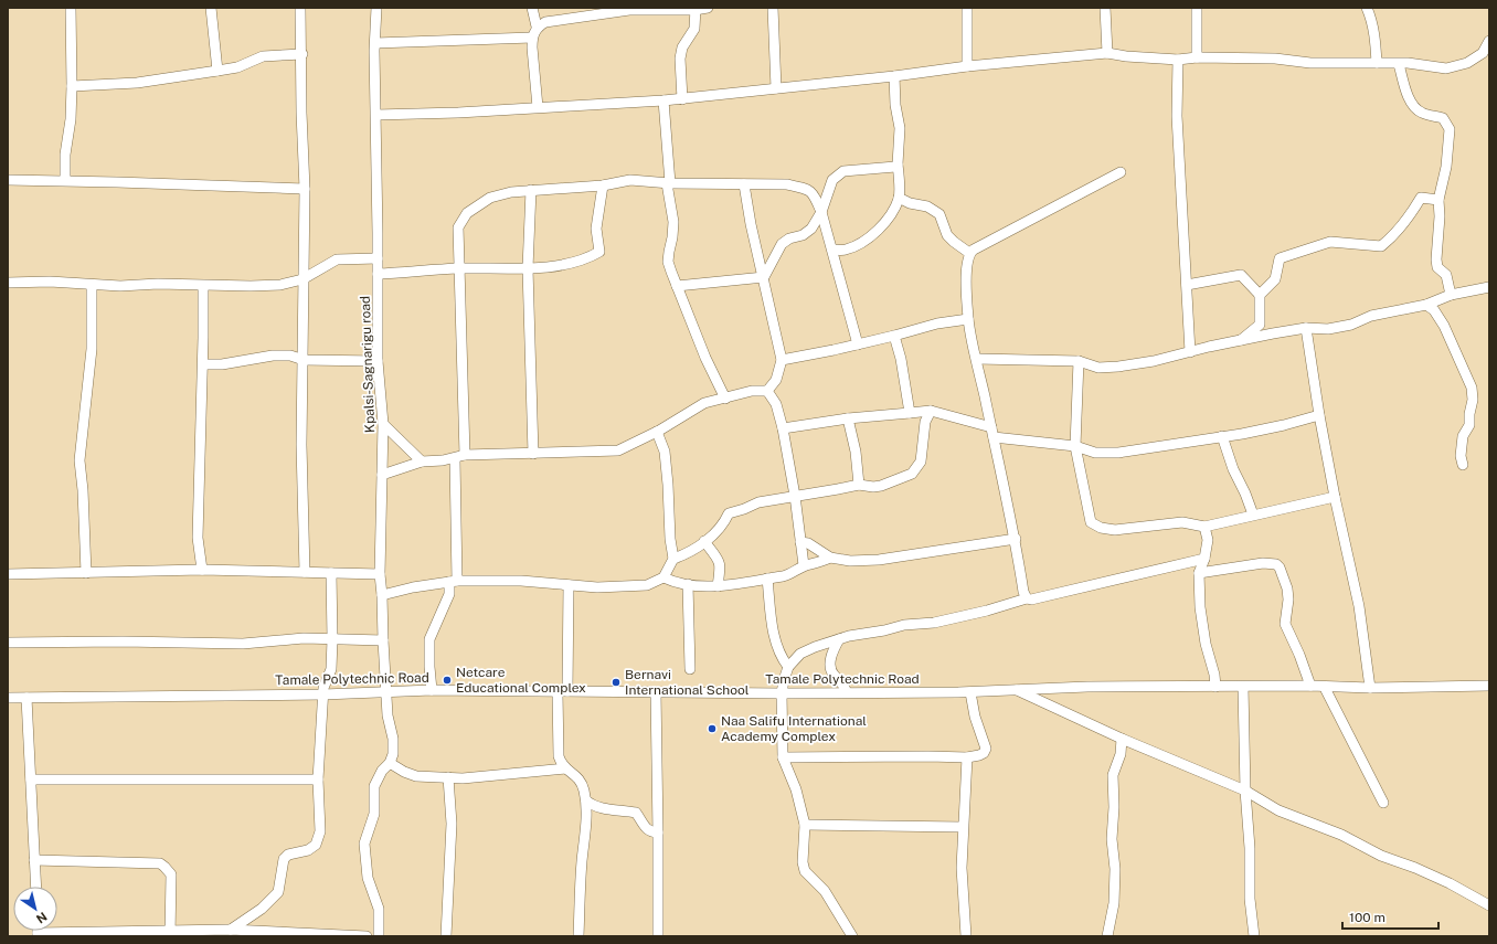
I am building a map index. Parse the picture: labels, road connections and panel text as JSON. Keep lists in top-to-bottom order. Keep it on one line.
{"streets":{"street":["Kpalsi-Sagnarigu road","Tamale Polytechnic Road"]},"crossings":[["Kpalsi-Sagnarigu road","Tamale Polytechnic Road"]],"places":["Netcare Educational Complex","Bernavi International School","Naa Salifu International Academy Complex"],"scale_bar":"100 m","north":"bottom right"}
